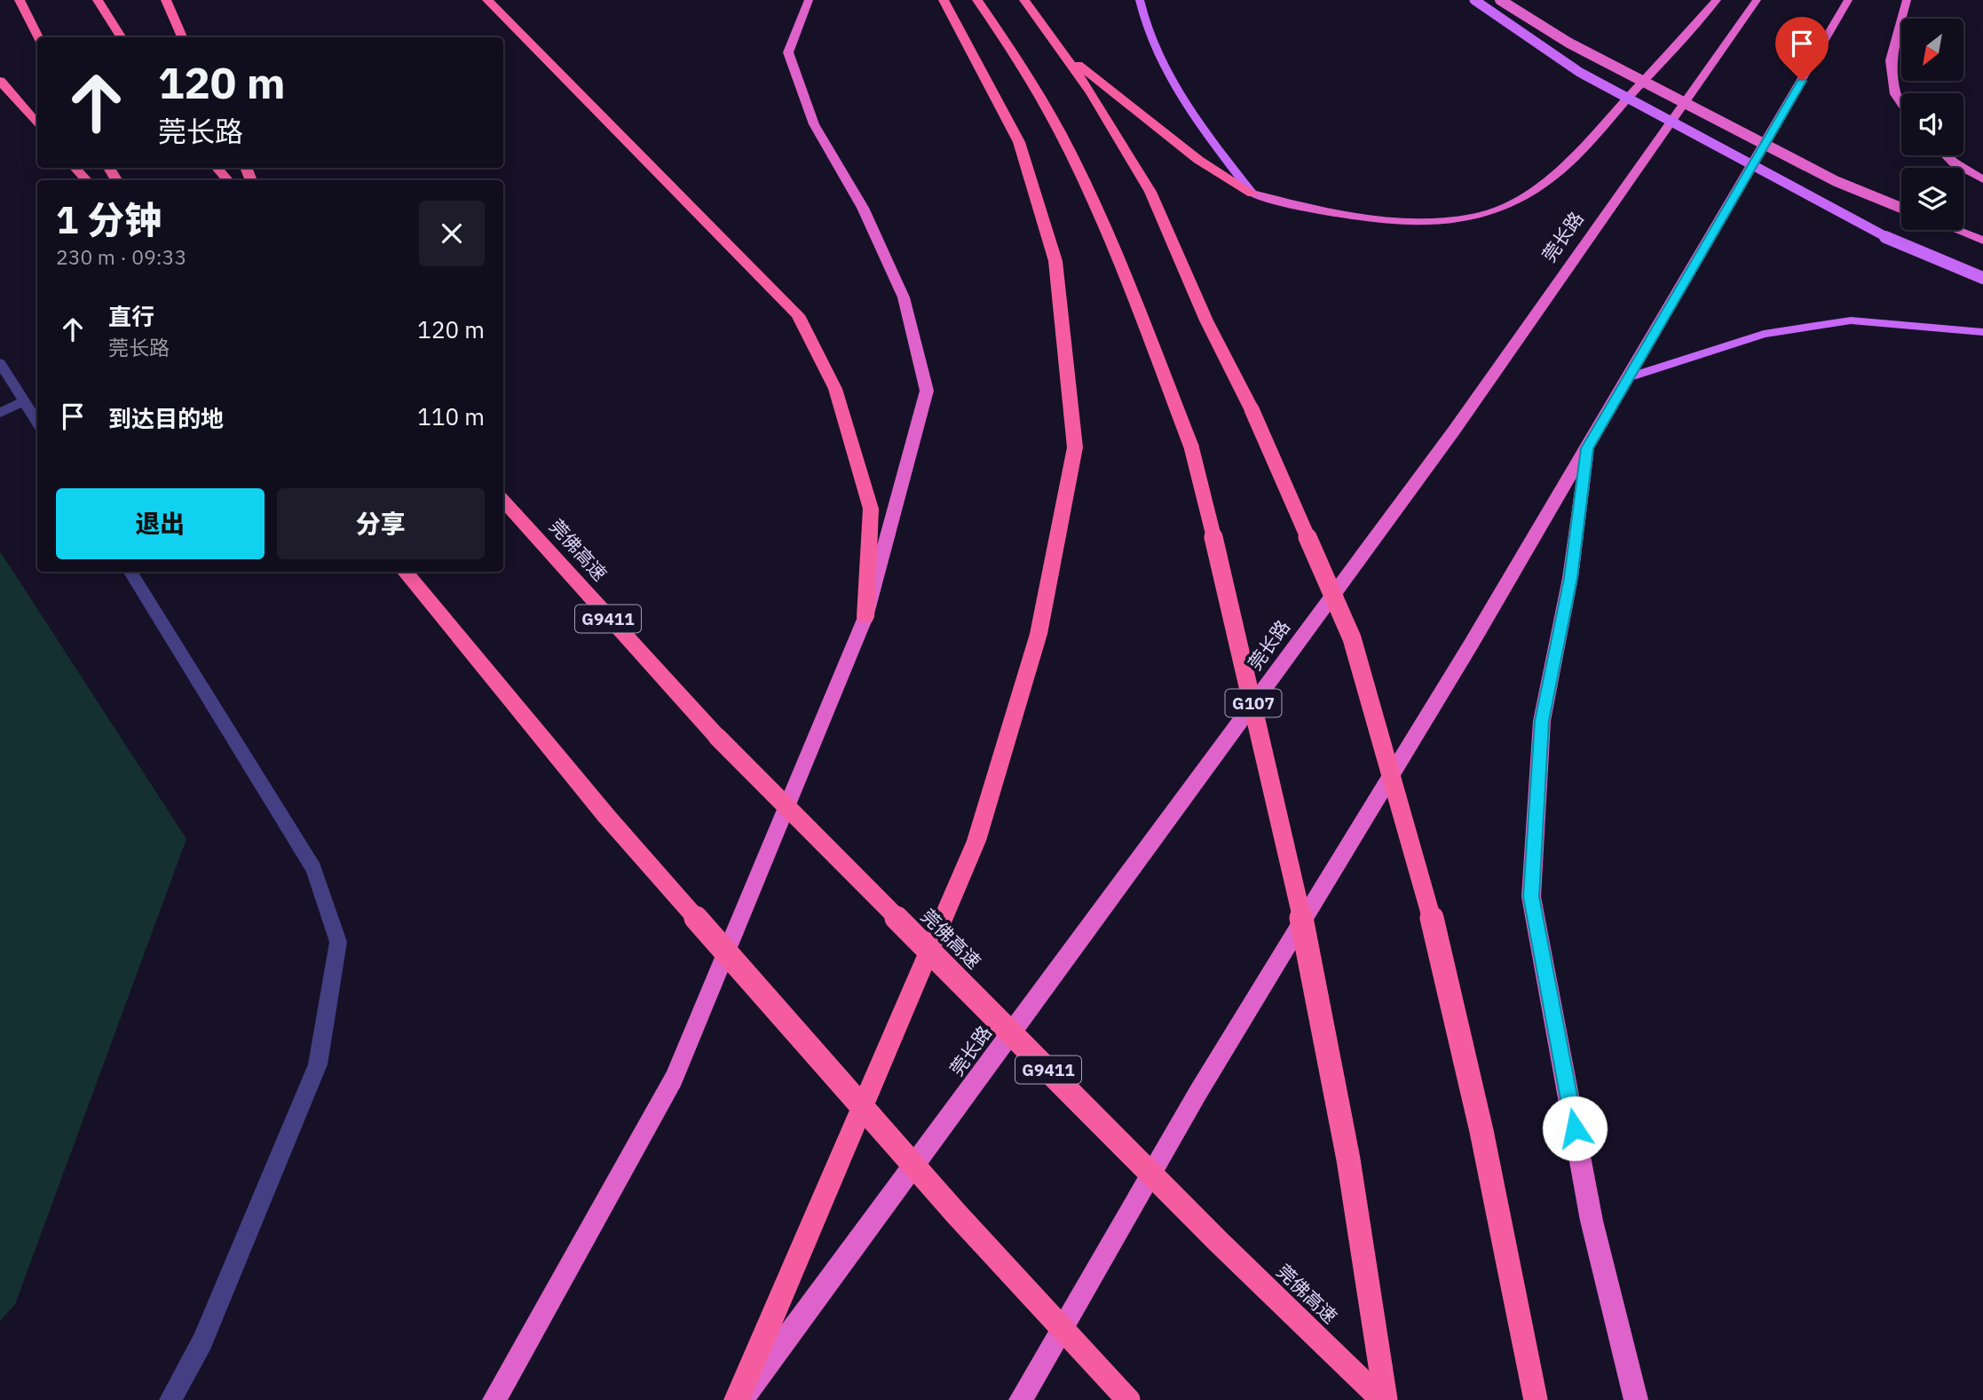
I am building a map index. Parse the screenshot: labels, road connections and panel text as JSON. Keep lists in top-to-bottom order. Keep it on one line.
{"streets":{"highway":["莞长路","莞佛高速","G9411","G107"]},"north":"bottom left","page":{"turn":["120 m","莞长路"],"heading":["1 分钟","230 m · 09:33"],"list":[{"name":"直行","note":"莞长路","value":"120 m"},{"name":"到达目的地","value":"110 m"}],"buttons":["退出","分享"]}}
